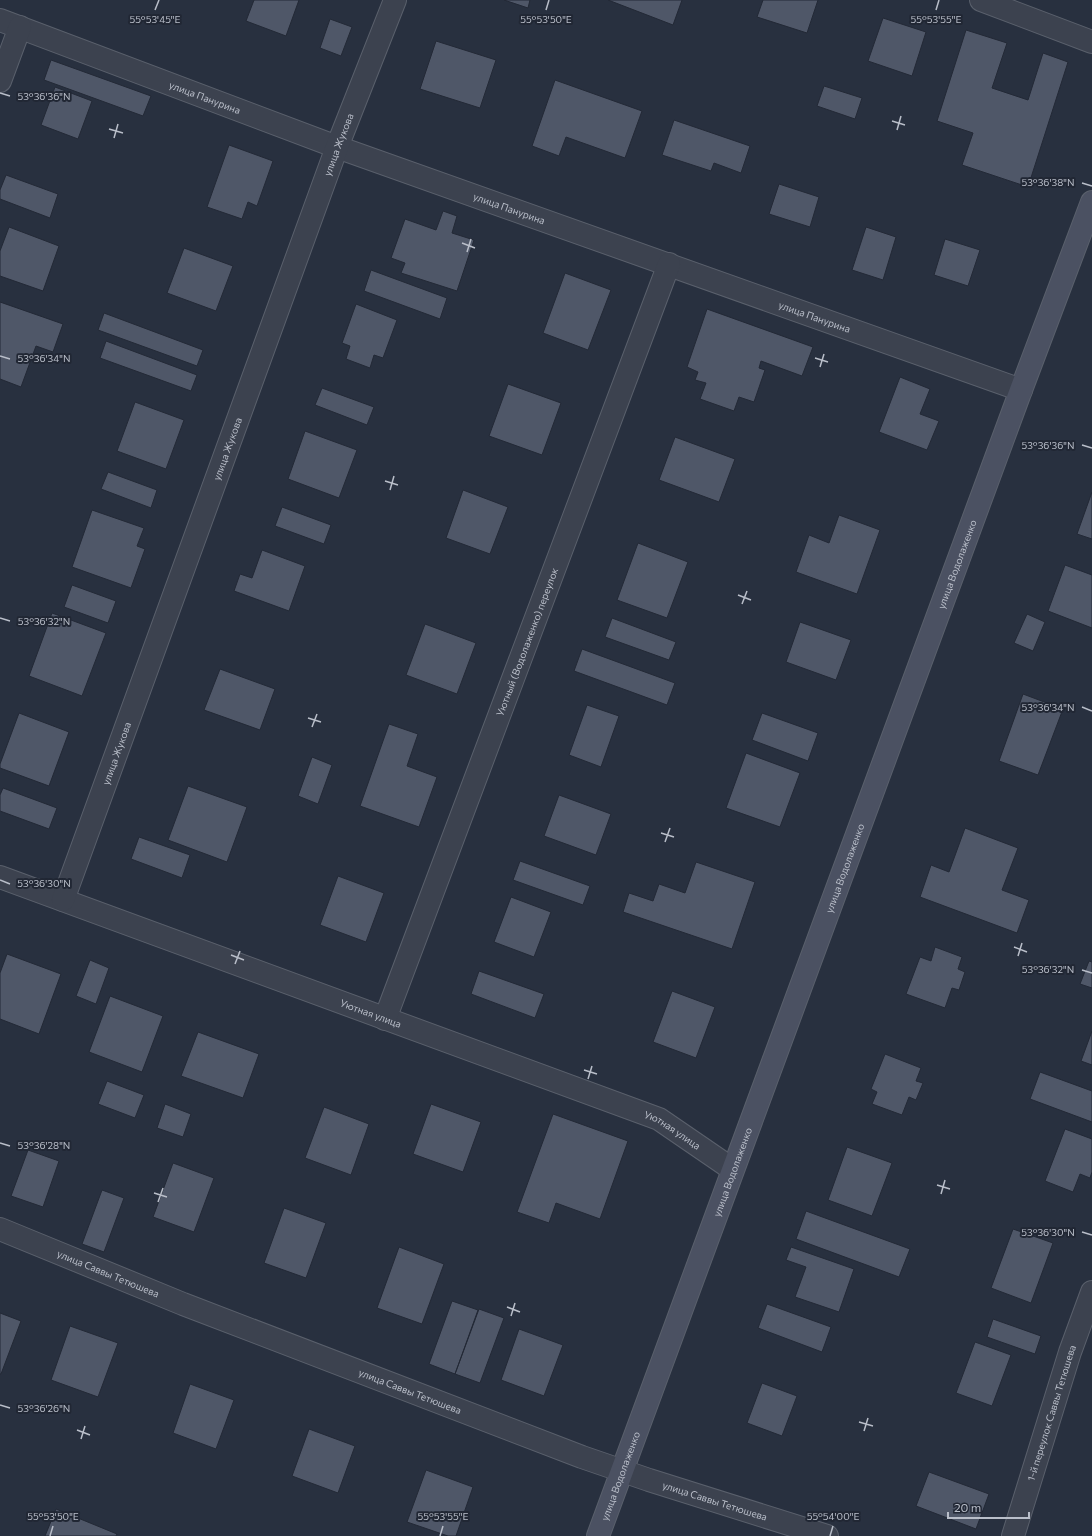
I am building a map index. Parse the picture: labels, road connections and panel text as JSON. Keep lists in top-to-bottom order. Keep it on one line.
{"streets":{"main road":["улица Водолаженко"],"street":["улица Панурина","улица Жукова","Уютный (Водолаженко) переулок","Уютная улица","улица Саввы Тетюшева","1-й переулок Саввы Тетюшева"]},"crossings":[["улица Панурина","улица Жукова"],["улица Панурина","улица Водолаженко"],["улица Панурина","Уютный (Водолаженко) переулок"],["улица Жукова","Уютная улица"],["улица Водолаженко","Уютная улица"],["улица Водолаженко","улица Саввы Тетюшева"],["Уютный (Водолаженко) переулок","Уютная улица"]],"scale_bar":"20 m","coordinates":["55°53'45\"E","55°53'50\"E","55°53'55\"E","53°36'36\"N","53°36'38\"N","53°36'34\"N","53°36'32\"N","53°36'30\"N","53°36'28\"N","53°36'26\"N","55°54'00\"E"]}
